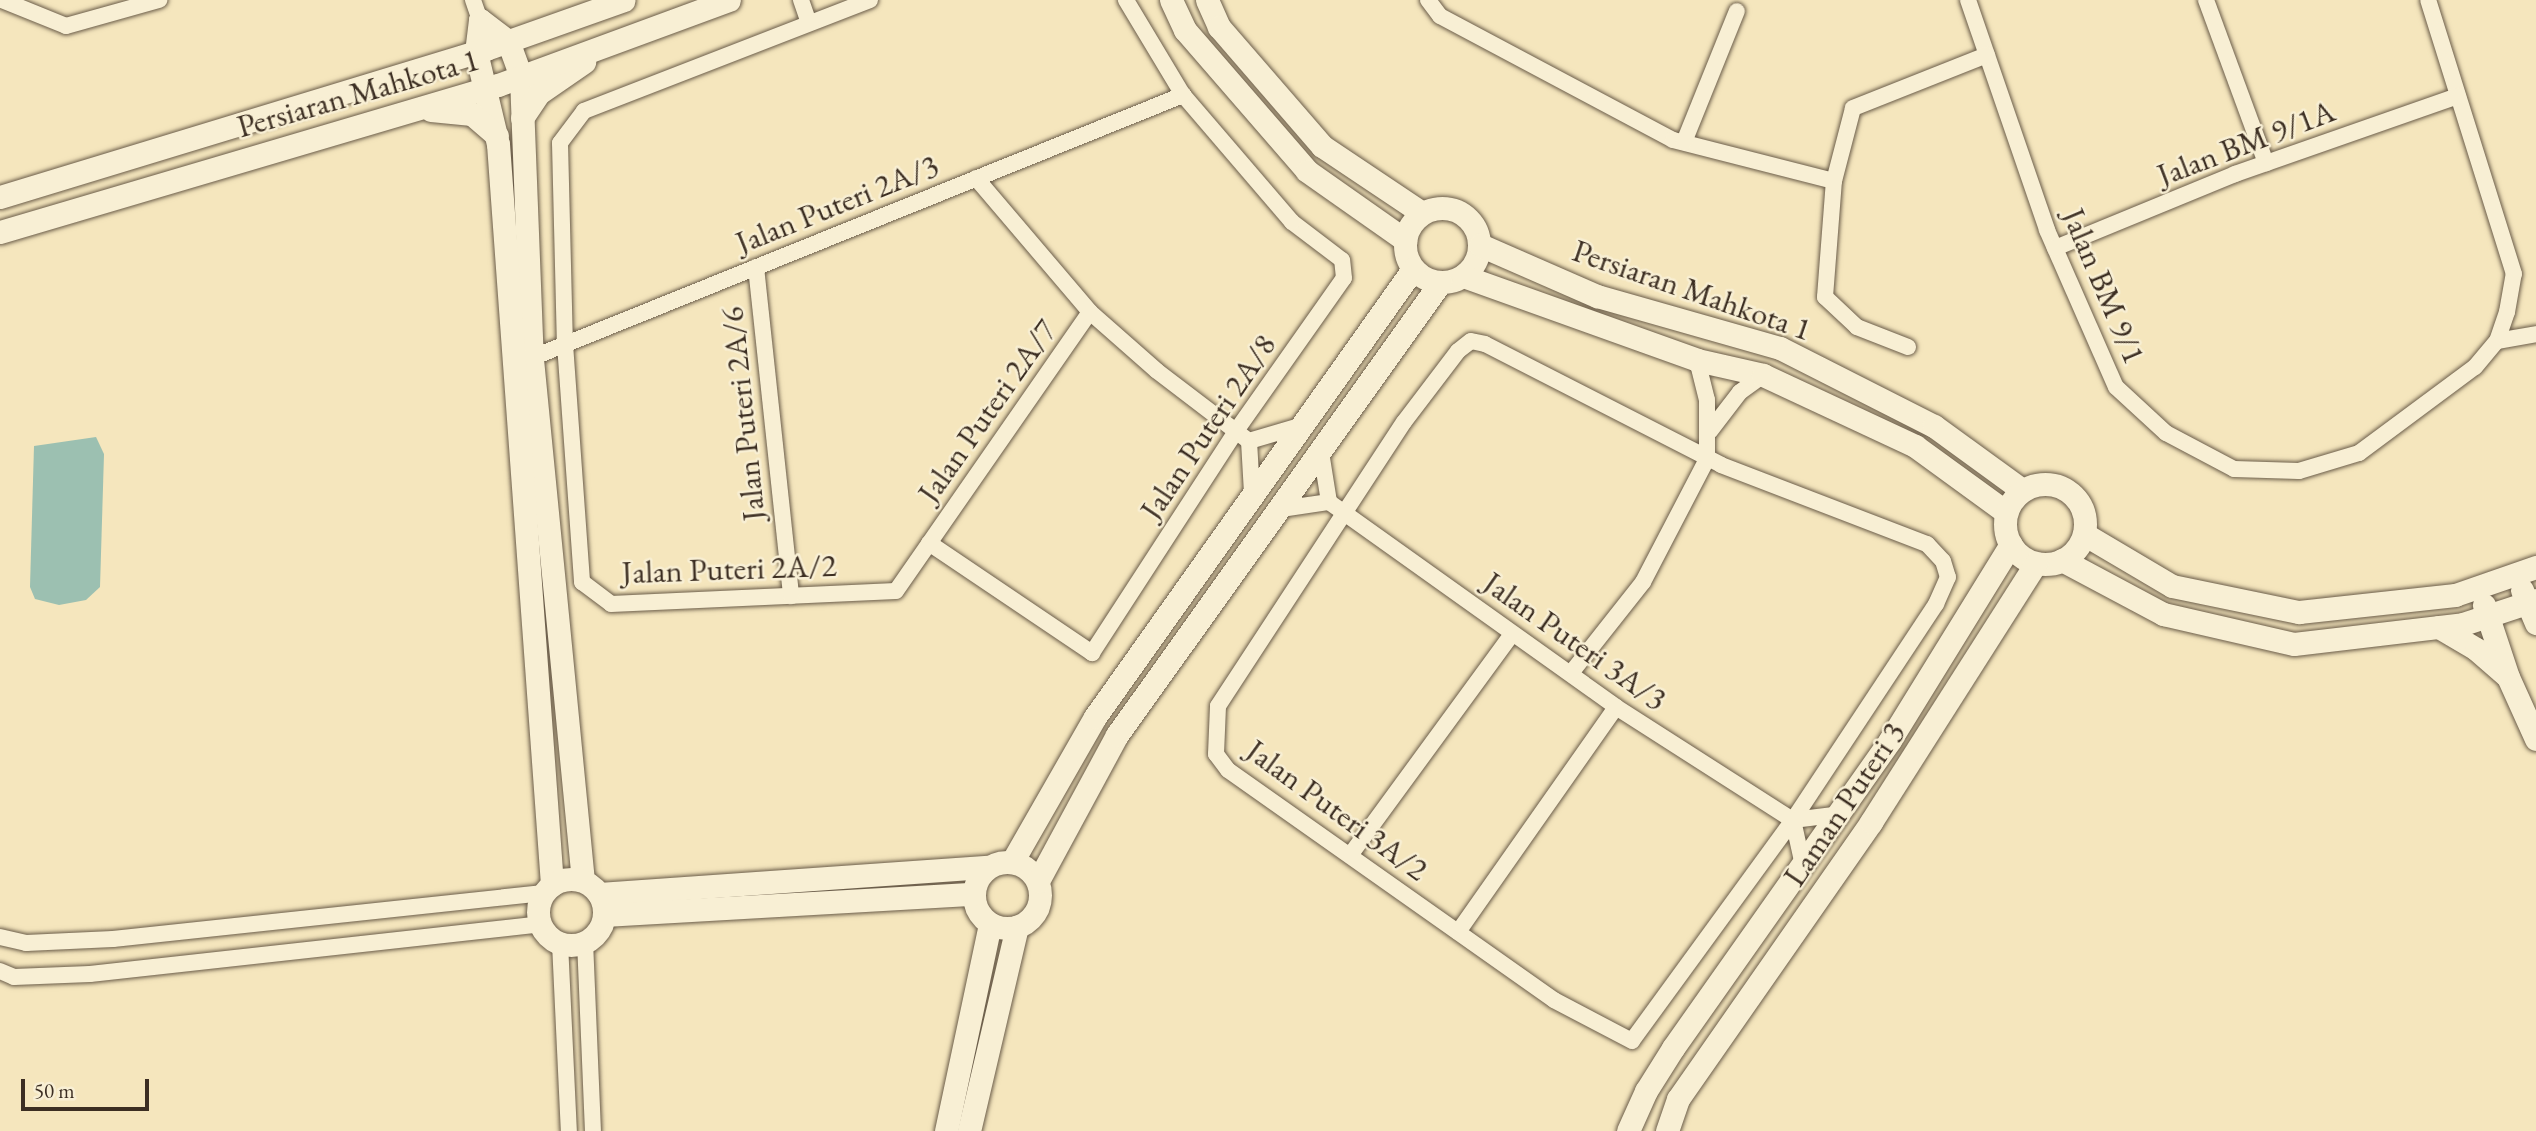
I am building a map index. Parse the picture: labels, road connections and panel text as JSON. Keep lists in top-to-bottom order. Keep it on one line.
{"streets":{"street":["Persiaran Mahkota 1","Jalan BM 9/1A","Jalan Puteri 2A/3","Jalan BM 9/1","Jalan Puteri 2A/7","Jalan Puteri 2A/6","Jalan Puteri 2A/8","Jalan Puteri 2A/2","Jalan Puteri 3A/3","Laman Puteri 3","Jalan Puteri 3A/2"]},"crossings":[["Persiaran Mahkota 1","Laman Puteri 3"],["Jalan BM 9/1A","Jalan BM 9/1"],["Jalan Puteri 2A/3","Jalan Puteri 2A/6"],["Jalan Puteri 2A/3","Jalan Puteri 2A/8"],["Jalan Puteri 2A/3","Jalan Puteri 2A/2"],["Jalan Puteri 2A/7","Jalan Puteri 2A/8"],["Jalan Puteri 2A/7","Jalan Puteri 2A/2"],["Jalan Puteri 2A/6","Jalan Puteri 2A/2"],["Jalan Puteri 2A/8","Jalan Puteri 2A/2"],["Jalan Puteri 3A/3","Jalan Puteri 3A/2"]],"scale_bar":"50 m"}
